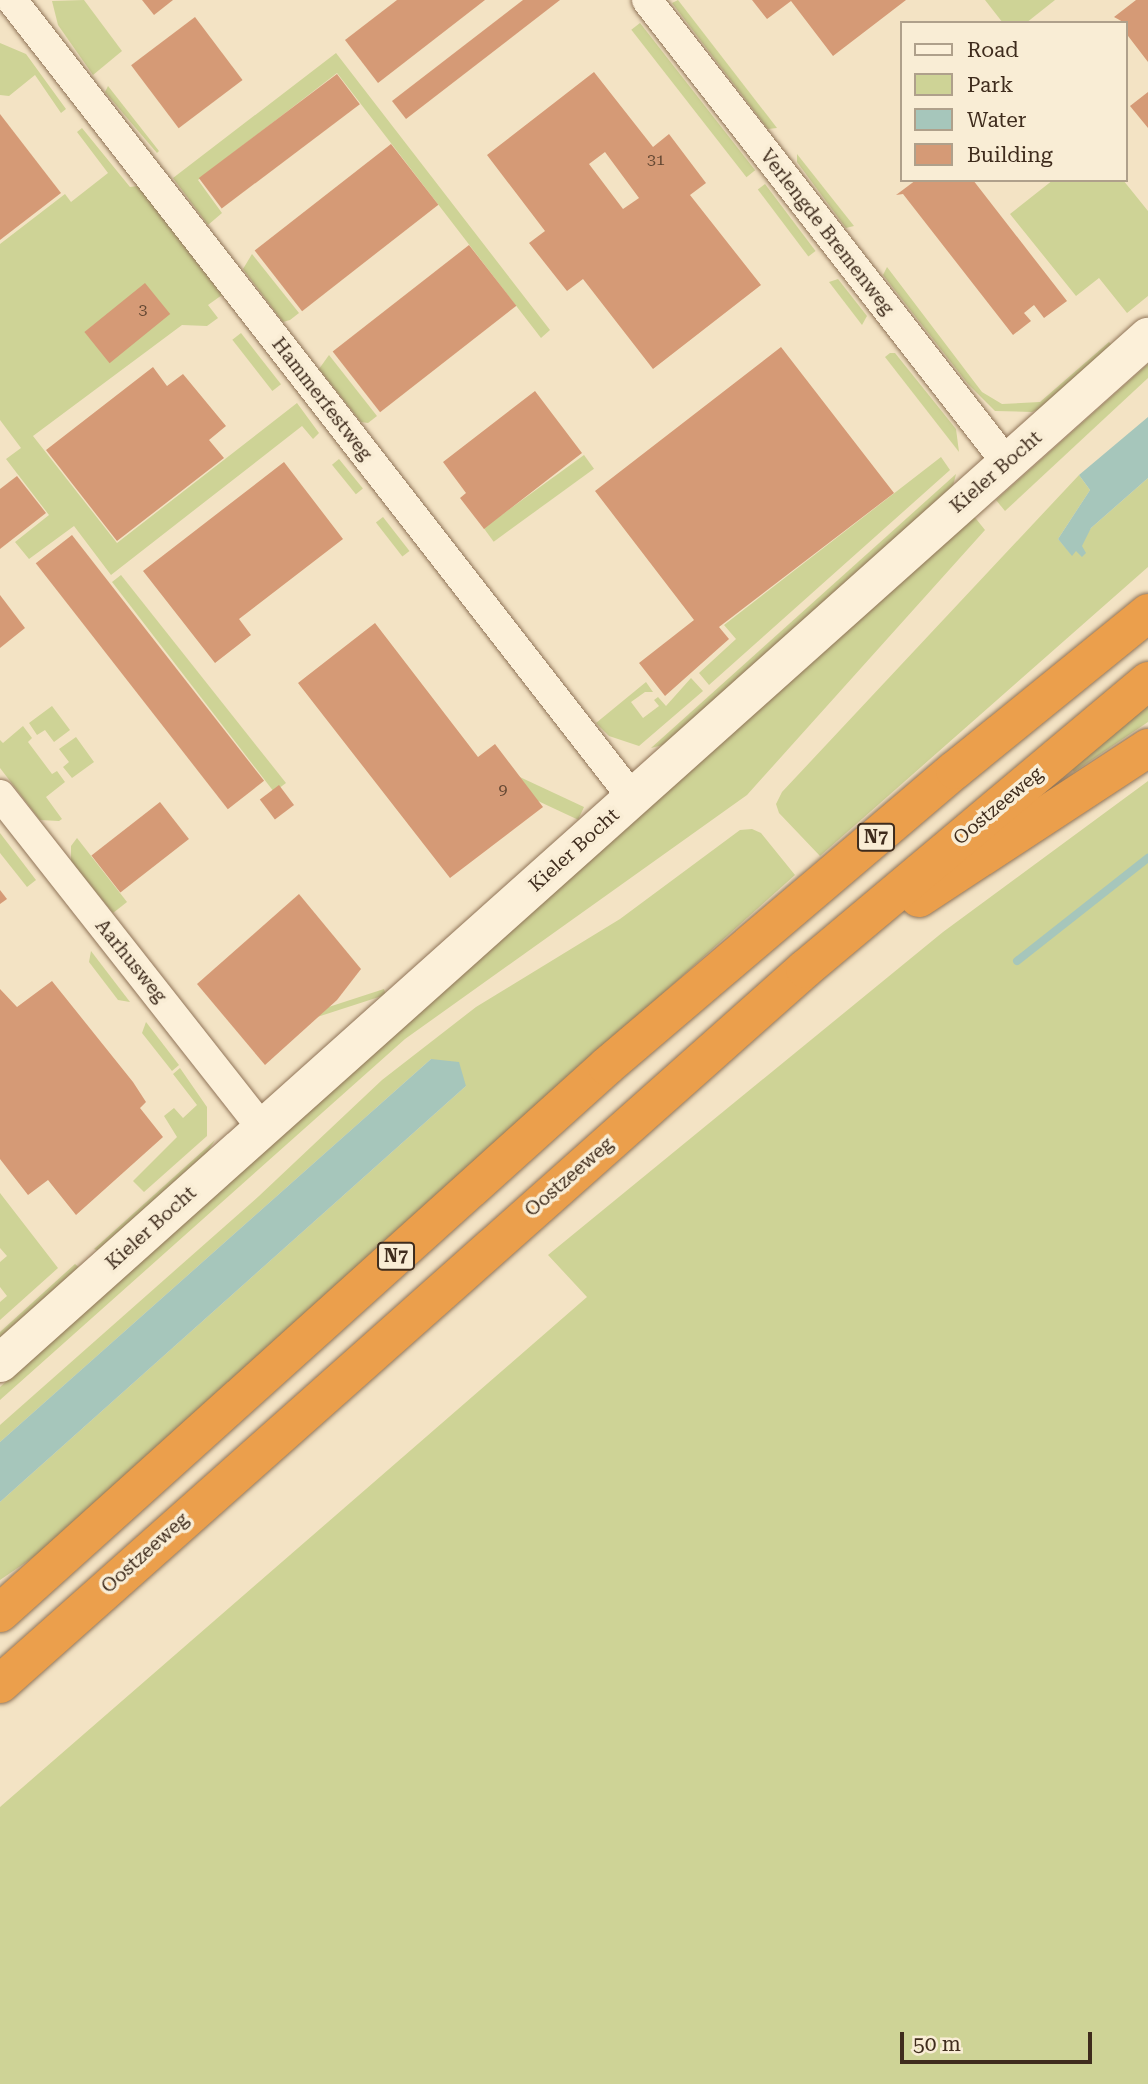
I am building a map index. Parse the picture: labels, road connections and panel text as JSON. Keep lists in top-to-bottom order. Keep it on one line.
{"streets":{"highway":["Oostzeeweg","N7"],"street":["Verlengde Bremenweg","Hammerfestweg","Kieler Bocht","Aarhusweg"]},"crossings":[["Verlengde Bremenweg","Kieler Bocht"],["Hammerfestweg","Kieler Bocht"],["Kieler Bocht","Aarhusweg"]],"house_numbers":["31","3","9"],"legend":["Road","Park","Water","Building"],"scale_bar":"50 m"}
